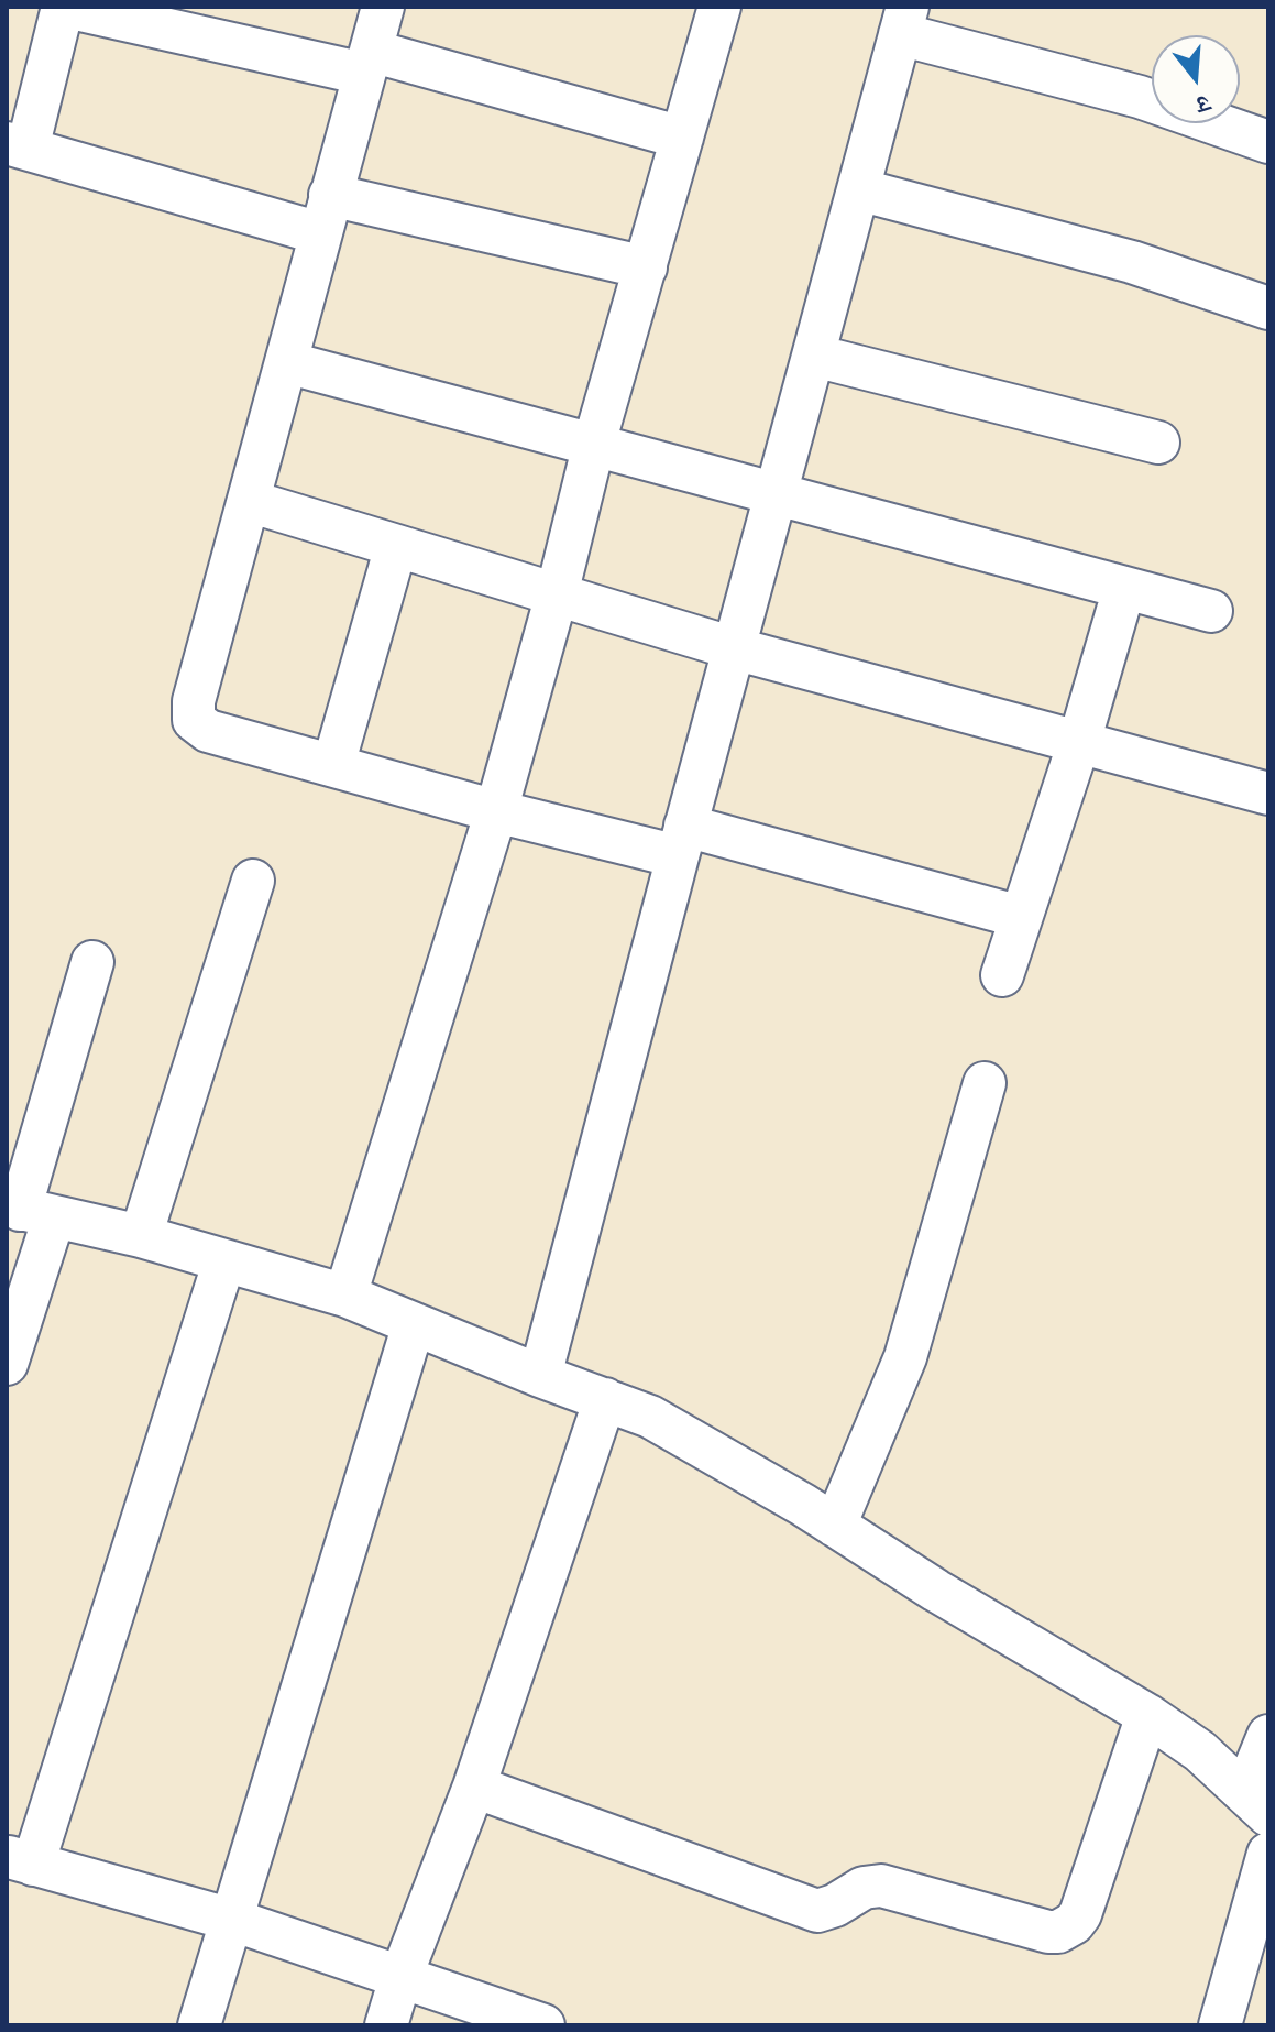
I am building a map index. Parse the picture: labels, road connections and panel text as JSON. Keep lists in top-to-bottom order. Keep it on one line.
{"north":"bottom"}
